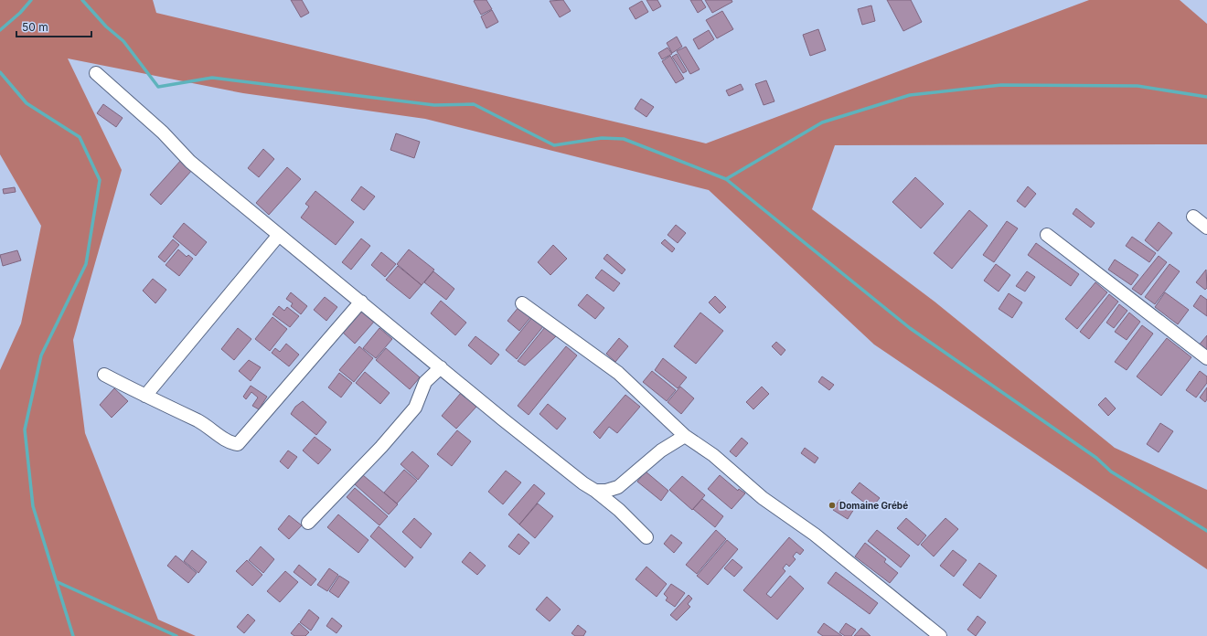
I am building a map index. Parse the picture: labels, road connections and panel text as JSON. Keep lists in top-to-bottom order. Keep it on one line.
{"places":["Domaine Grébé"],"scale_bar":"50 m"}
